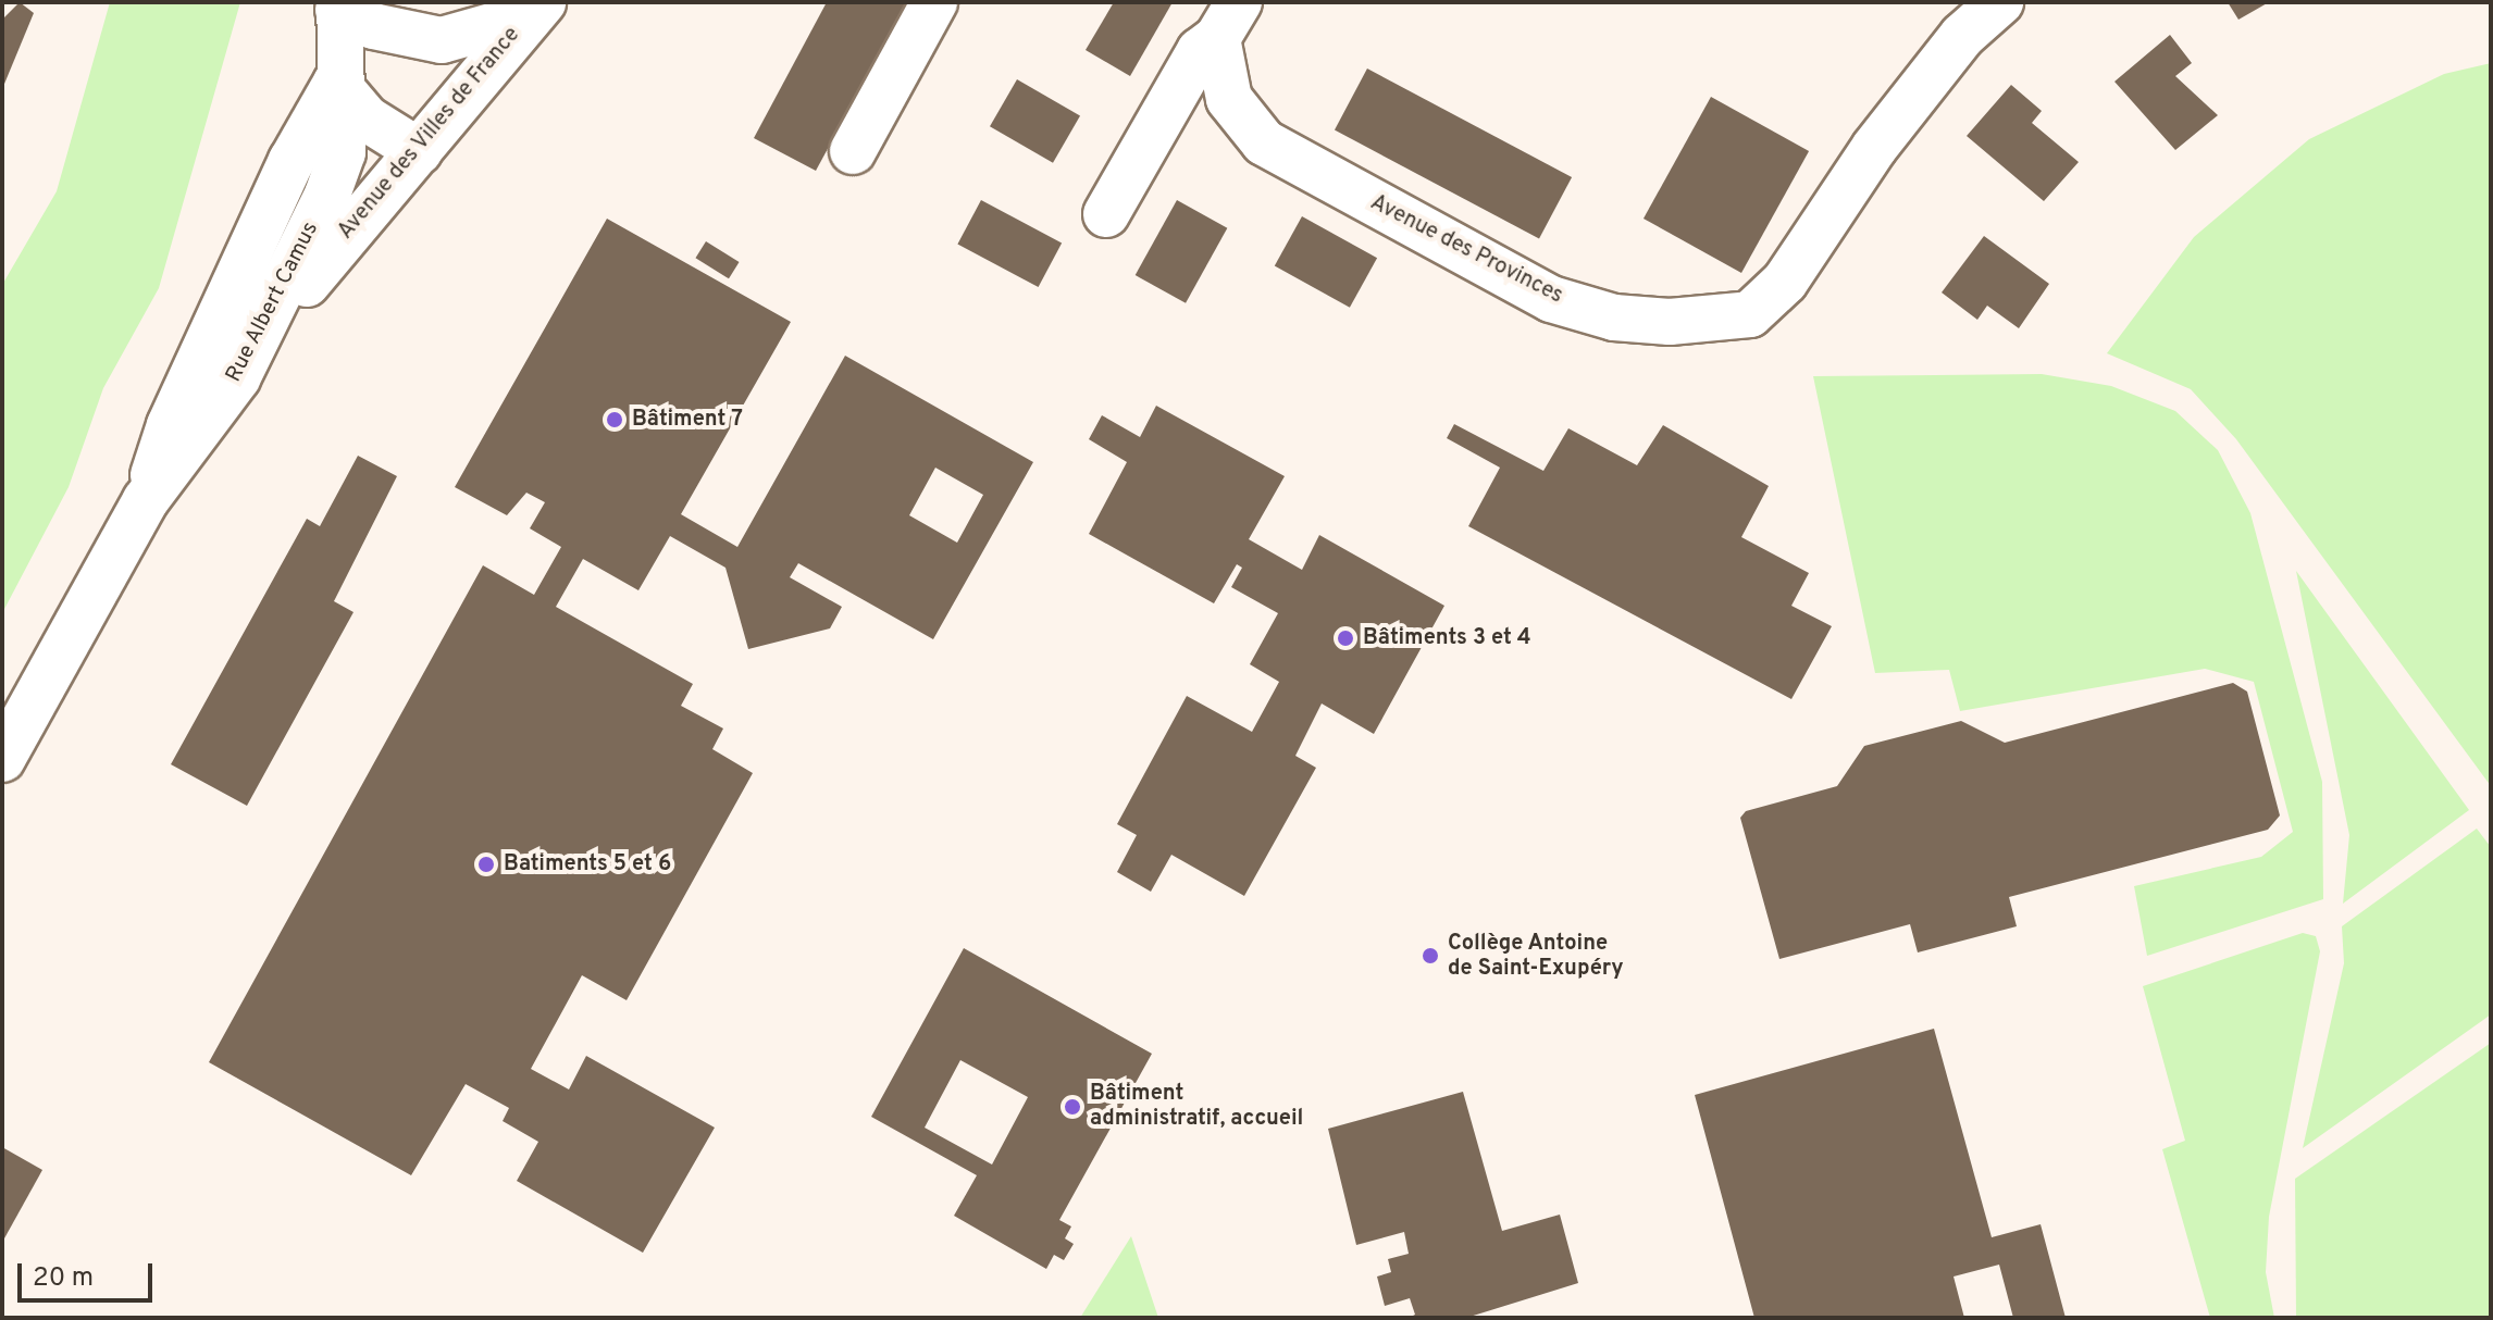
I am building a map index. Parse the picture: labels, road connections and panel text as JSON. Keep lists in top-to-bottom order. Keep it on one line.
{"streets":{"street":["Avenue des Villes de France","Avenue des Provinces","Rue Albert Camus"]},"crossings":[["Avenue des Villes de France","Rue Albert Camus"]],"places":["Bâtiment 7","Bâtiments 3 et 4","Batiments 5 et 6","Collège Antoine de Saint-Exupéry","Bâtiment administratif, accueil"],"scale_bar":"20 m"}
